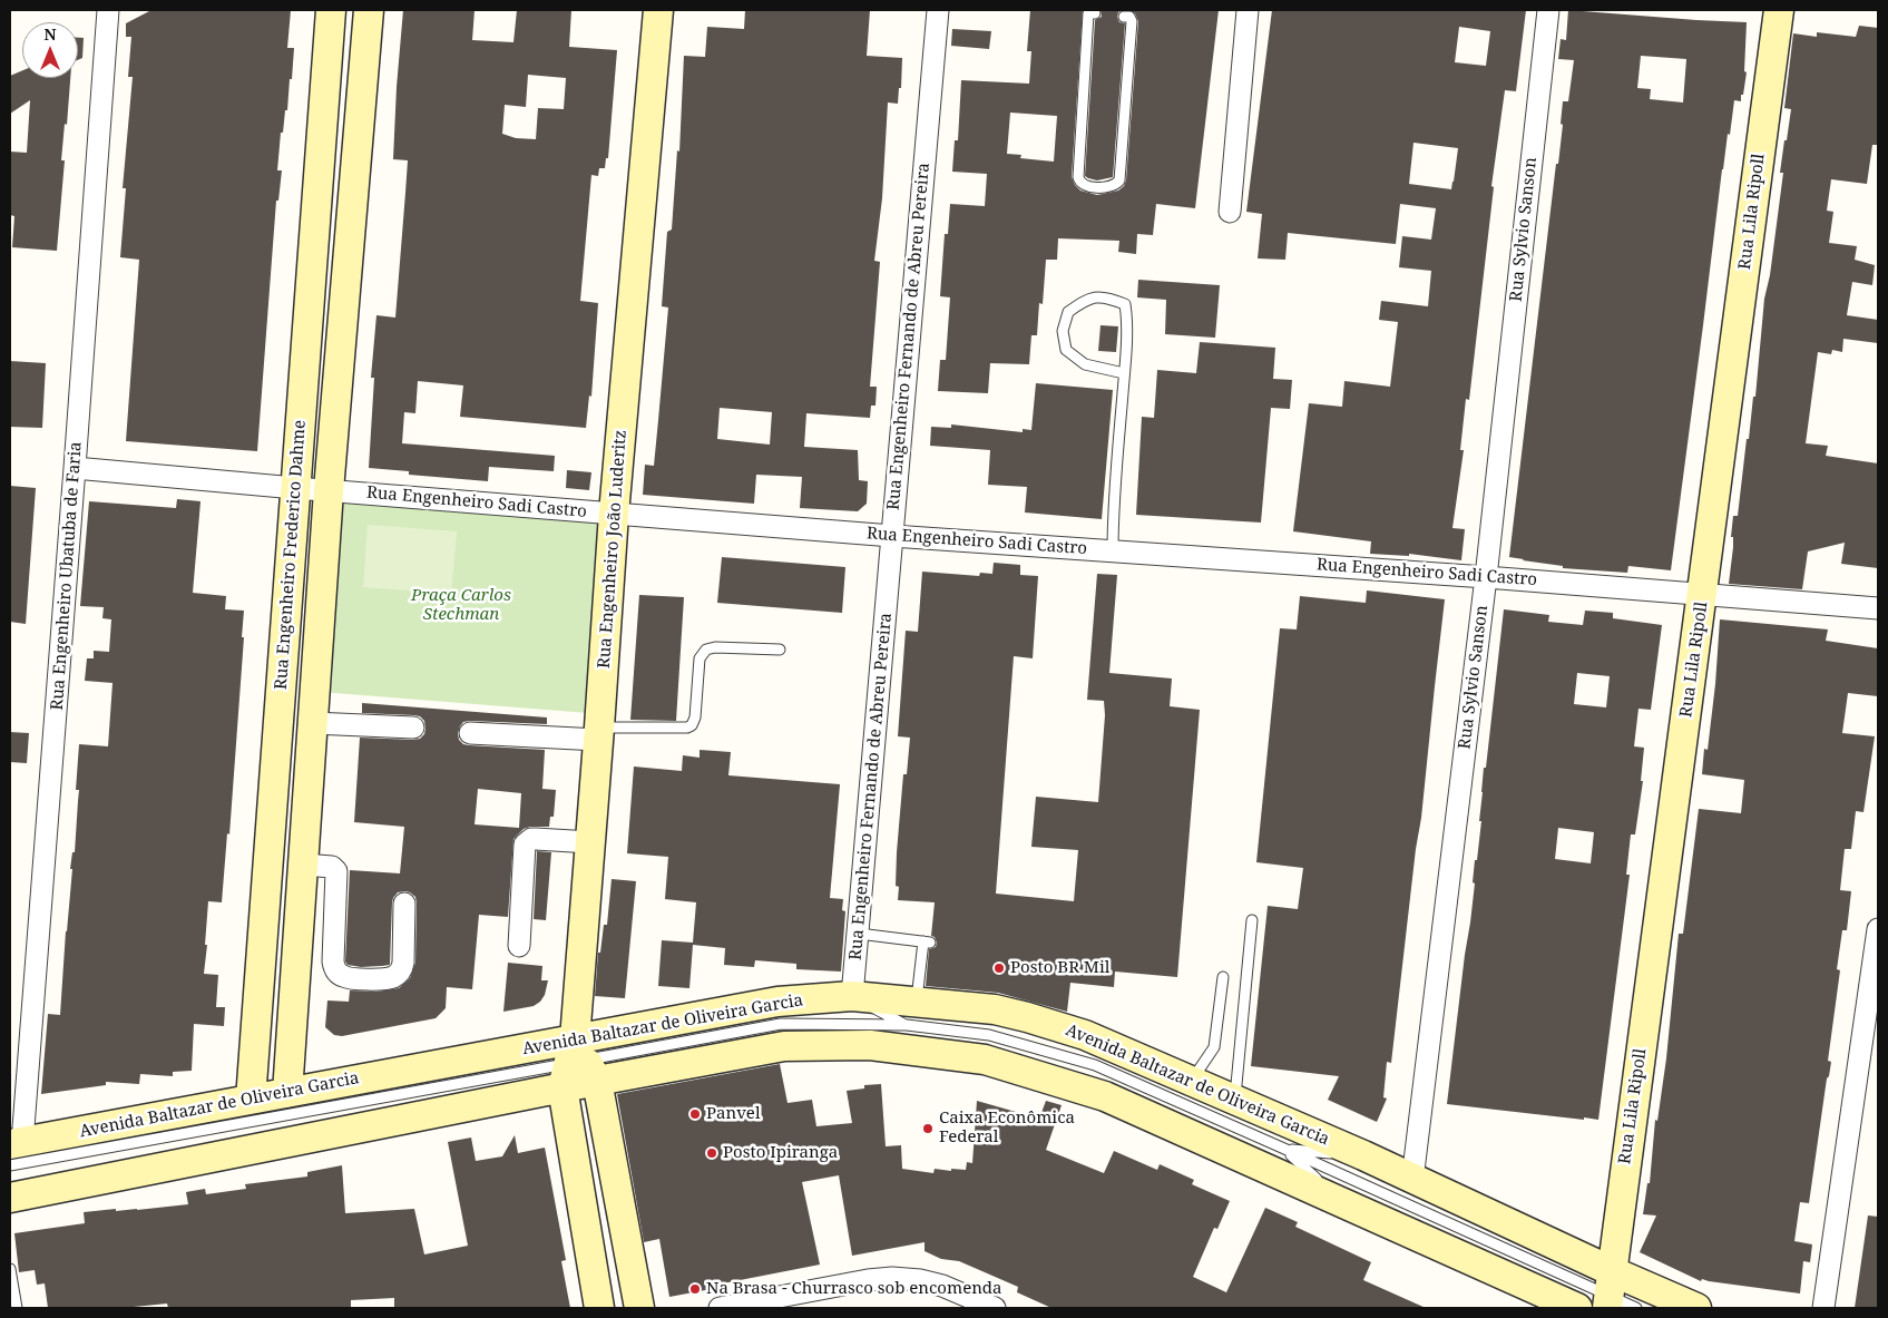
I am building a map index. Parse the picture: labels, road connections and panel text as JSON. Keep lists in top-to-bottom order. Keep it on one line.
{"streets":{"street":["Rua Lila Ripoll","Rua Sylvio Sanson","Rua Engenheiro Fernando de Abreu Pereira","Rua Engenheiro Sadi Castro","Rua Engenheiro João Luderitz","Rua Engenheiro Frederico Dahme","Rua Engenheiro Ubatuba de Faria","Avenida Baltazar de Oliveira Garcia"]},"crossings":[["Rua Lila Ripoll","Rua Engenheiro Sadi Castro"],["Rua Lila Ripoll","Avenida Baltazar de Oliveira Garcia"],["Rua Sylvio Sanson","Rua Engenheiro Sadi Castro"],["Rua Sylvio Sanson","Avenida Baltazar de Oliveira Garcia"],["Rua Engenheiro Fernando de Abreu Pereira","Rua Engenheiro Sadi Castro"],["Rua Engenheiro Fernando de Abreu Pereira","Avenida Baltazar de Oliveira Garcia"],["Rua Engenheiro Sadi Castro","Rua Engenheiro João Luderitz"],["Rua Engenheiro Sadi Castro","Rua Engenheiro Frederico Dahme"],["Rua Engenheiro Sadi Castro","Rua Engenheiro Ubatuba de Faria"],["Rua Engenheiro João Luderitz","Avenida Baltazar de Oliveira Garcia"],["Rua Engenheiro Frederico Dahme","Avenida Baltazar de Oliveira Garcia"],["Rua Engenheiro Ubatuba de Faria","Avenida Baltazar de Oliveira Garcia"]],"parks":["Praça Carlos Stechman"],"places":["Posto BR Mil","Panvel","Caixa Econômica Federal","Posto Ipiranga","Na Brasa - Churrasco sob encomenda"],"north":"top"}
